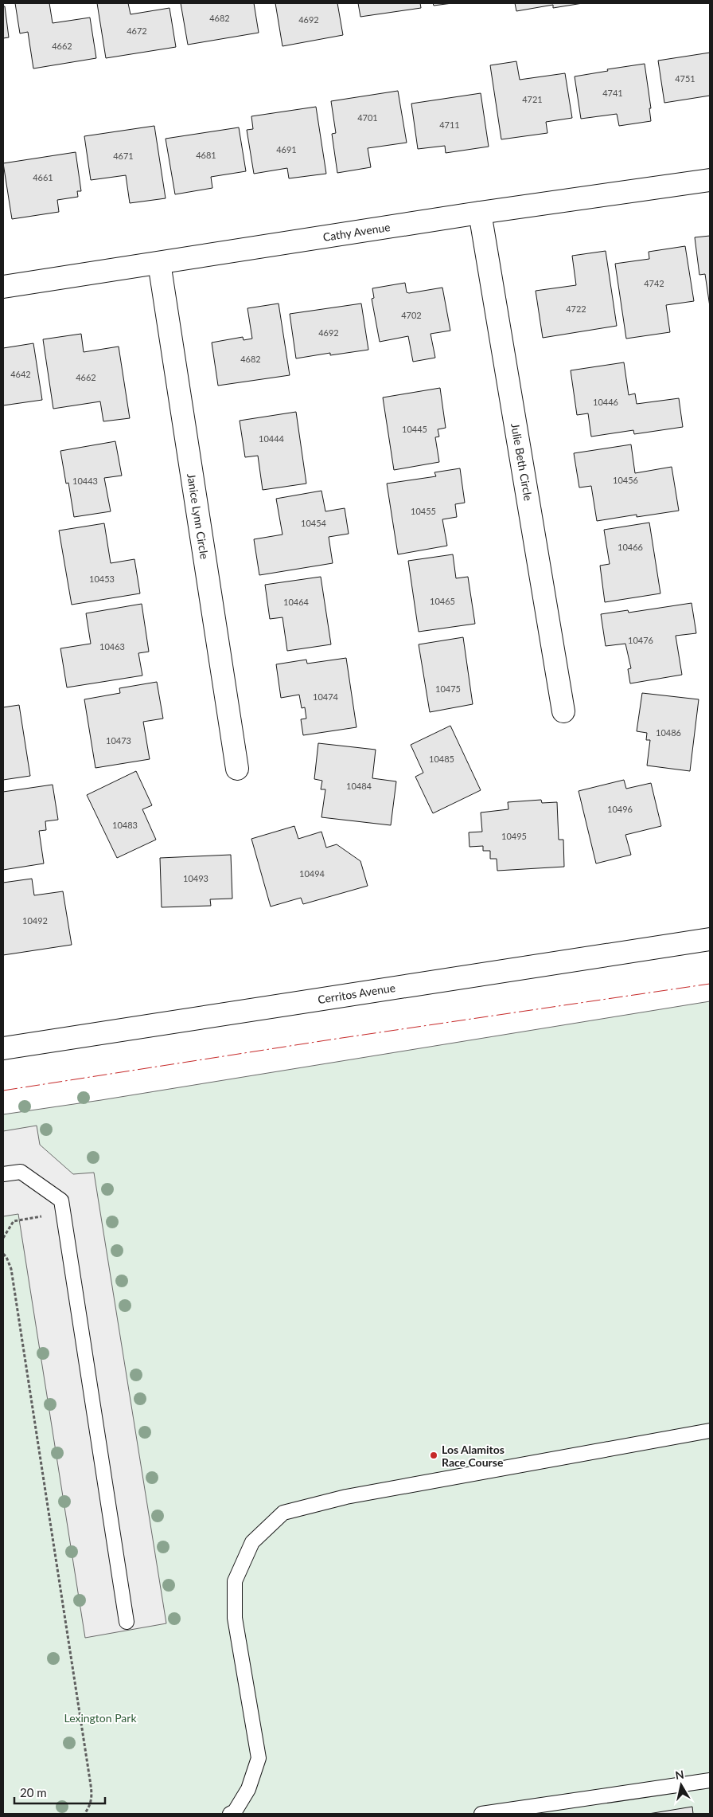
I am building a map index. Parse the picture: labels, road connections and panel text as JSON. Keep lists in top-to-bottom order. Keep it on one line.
{"streets":{"street":["Cathy Avenue","Julie Beth Circle","Janice Lynn Circle","Cerritos Avenue"]},"crossings":[["Cathy Avenue","Julie Beth Circle"],["Cathy Avenue","Janice Lynn Circle"]],"parks":["Lexington Park"],"places":["Los Alamitos Race Course"],"house_numbers":["4682","4692","4672","4662","4751","4741","4721","4701","4711","4691","4681","4671","4661","4742","4722","4702","4692","4682","4642","4662","10446","10445","10444","10456","10443","10455","10454","10466","10453","10465","10464","10476","10463","10475","10474","10486","10473","10485","10484","10496","10483","10495","10494","10493","10492"],"scale_bar":"20 m","north":"top"}
